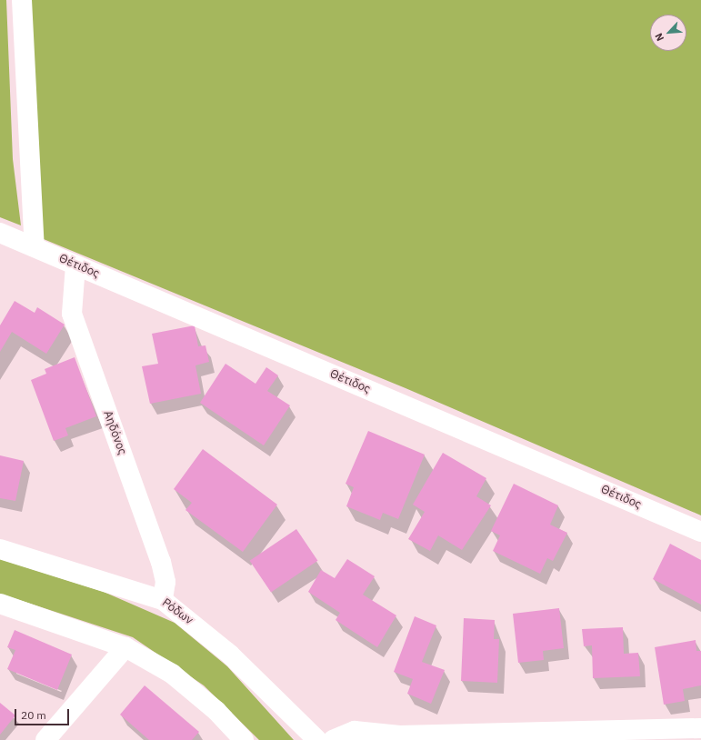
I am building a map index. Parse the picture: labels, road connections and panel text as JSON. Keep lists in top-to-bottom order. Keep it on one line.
{"streets":{"street":["Θέτιδος","Αηδόνος","Ρόδων"]},"crossings":[["Θέτιδος","Αηδόνος"],["Αηδόνος","Ρόδων"]],"scale_bar":"20 m","north":"bottom left"}
